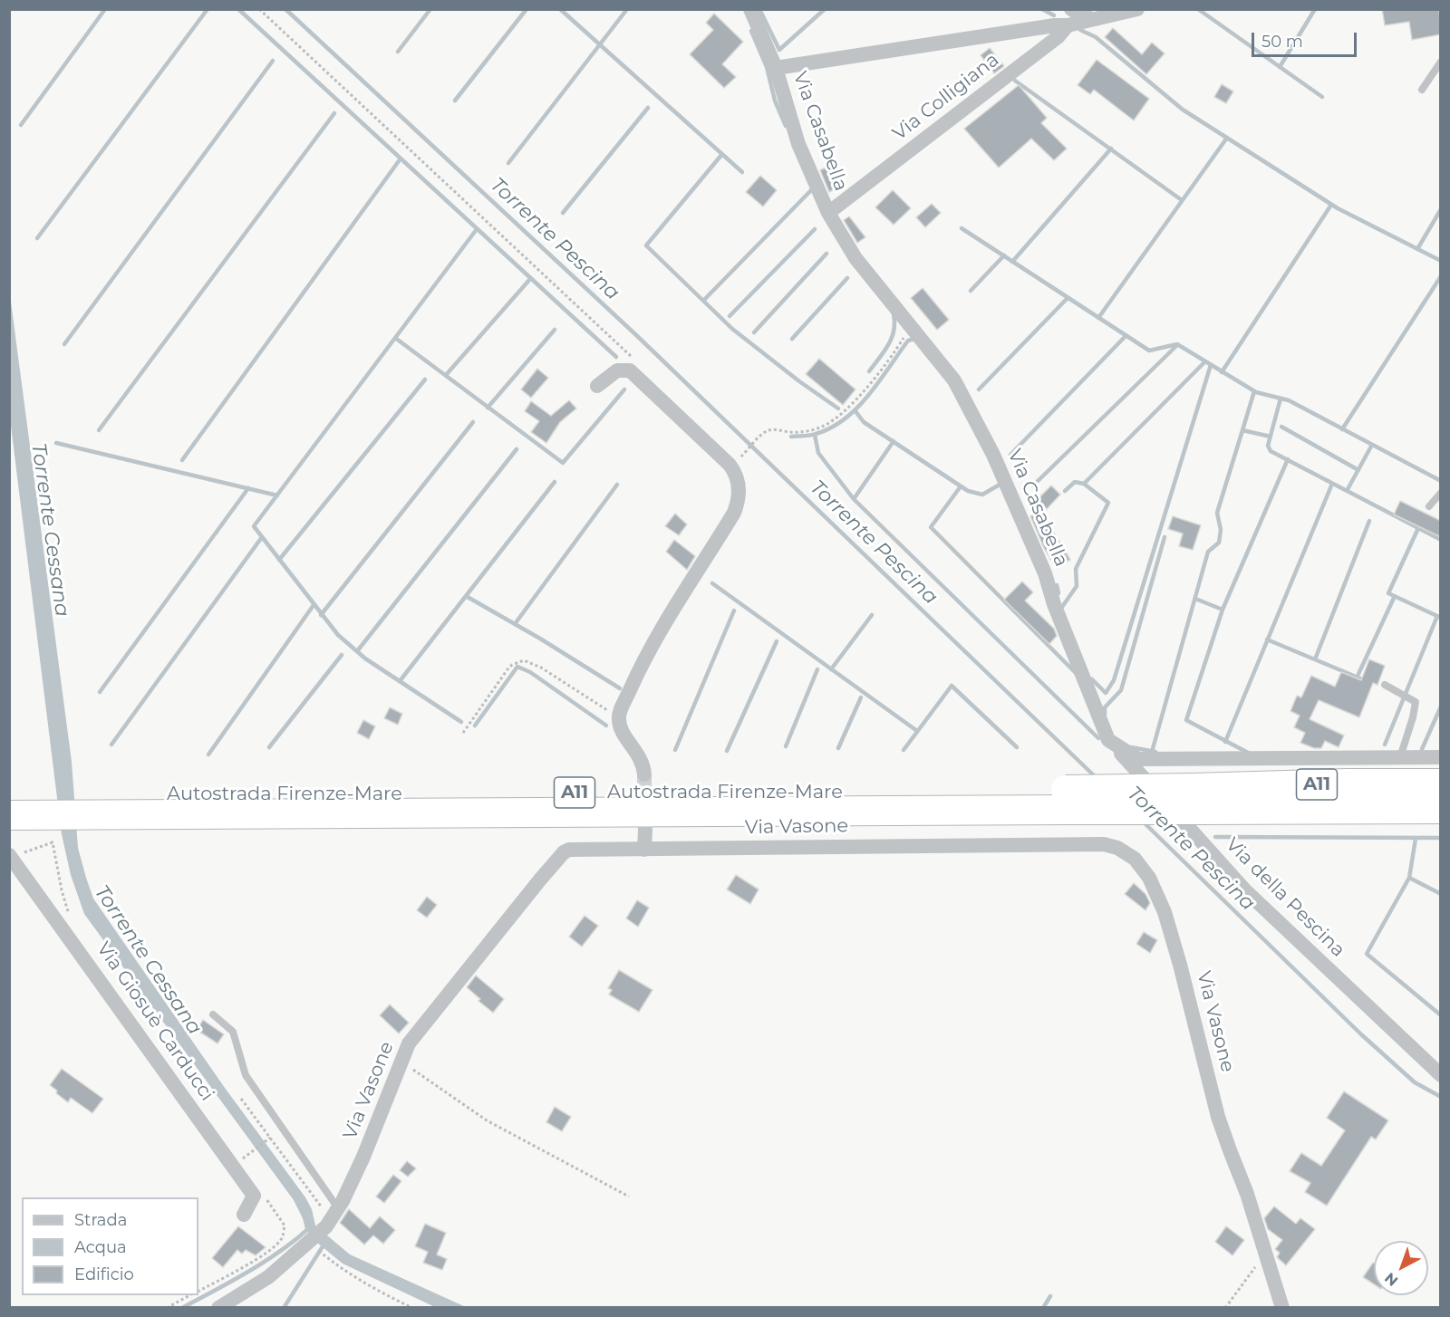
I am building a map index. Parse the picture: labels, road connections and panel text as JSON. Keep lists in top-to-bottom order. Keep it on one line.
{"streets":{"highway":["A11","Autostrada Firenze-Mare"],"street":["Via Colligiana","Via Casabella","Via Vasone","Via della Pescina","Via Giosuè Carducci"]},"crossings":[["Via Colligiana","Via Casabella"],["Via Casabella","Via della Pescina"]],"water":["Torrente Pescina","Torrente Cessana"],"legend":["Strada","Acqua","Edificio"],"scale_bar":"50 m","north":"bottom left"}
